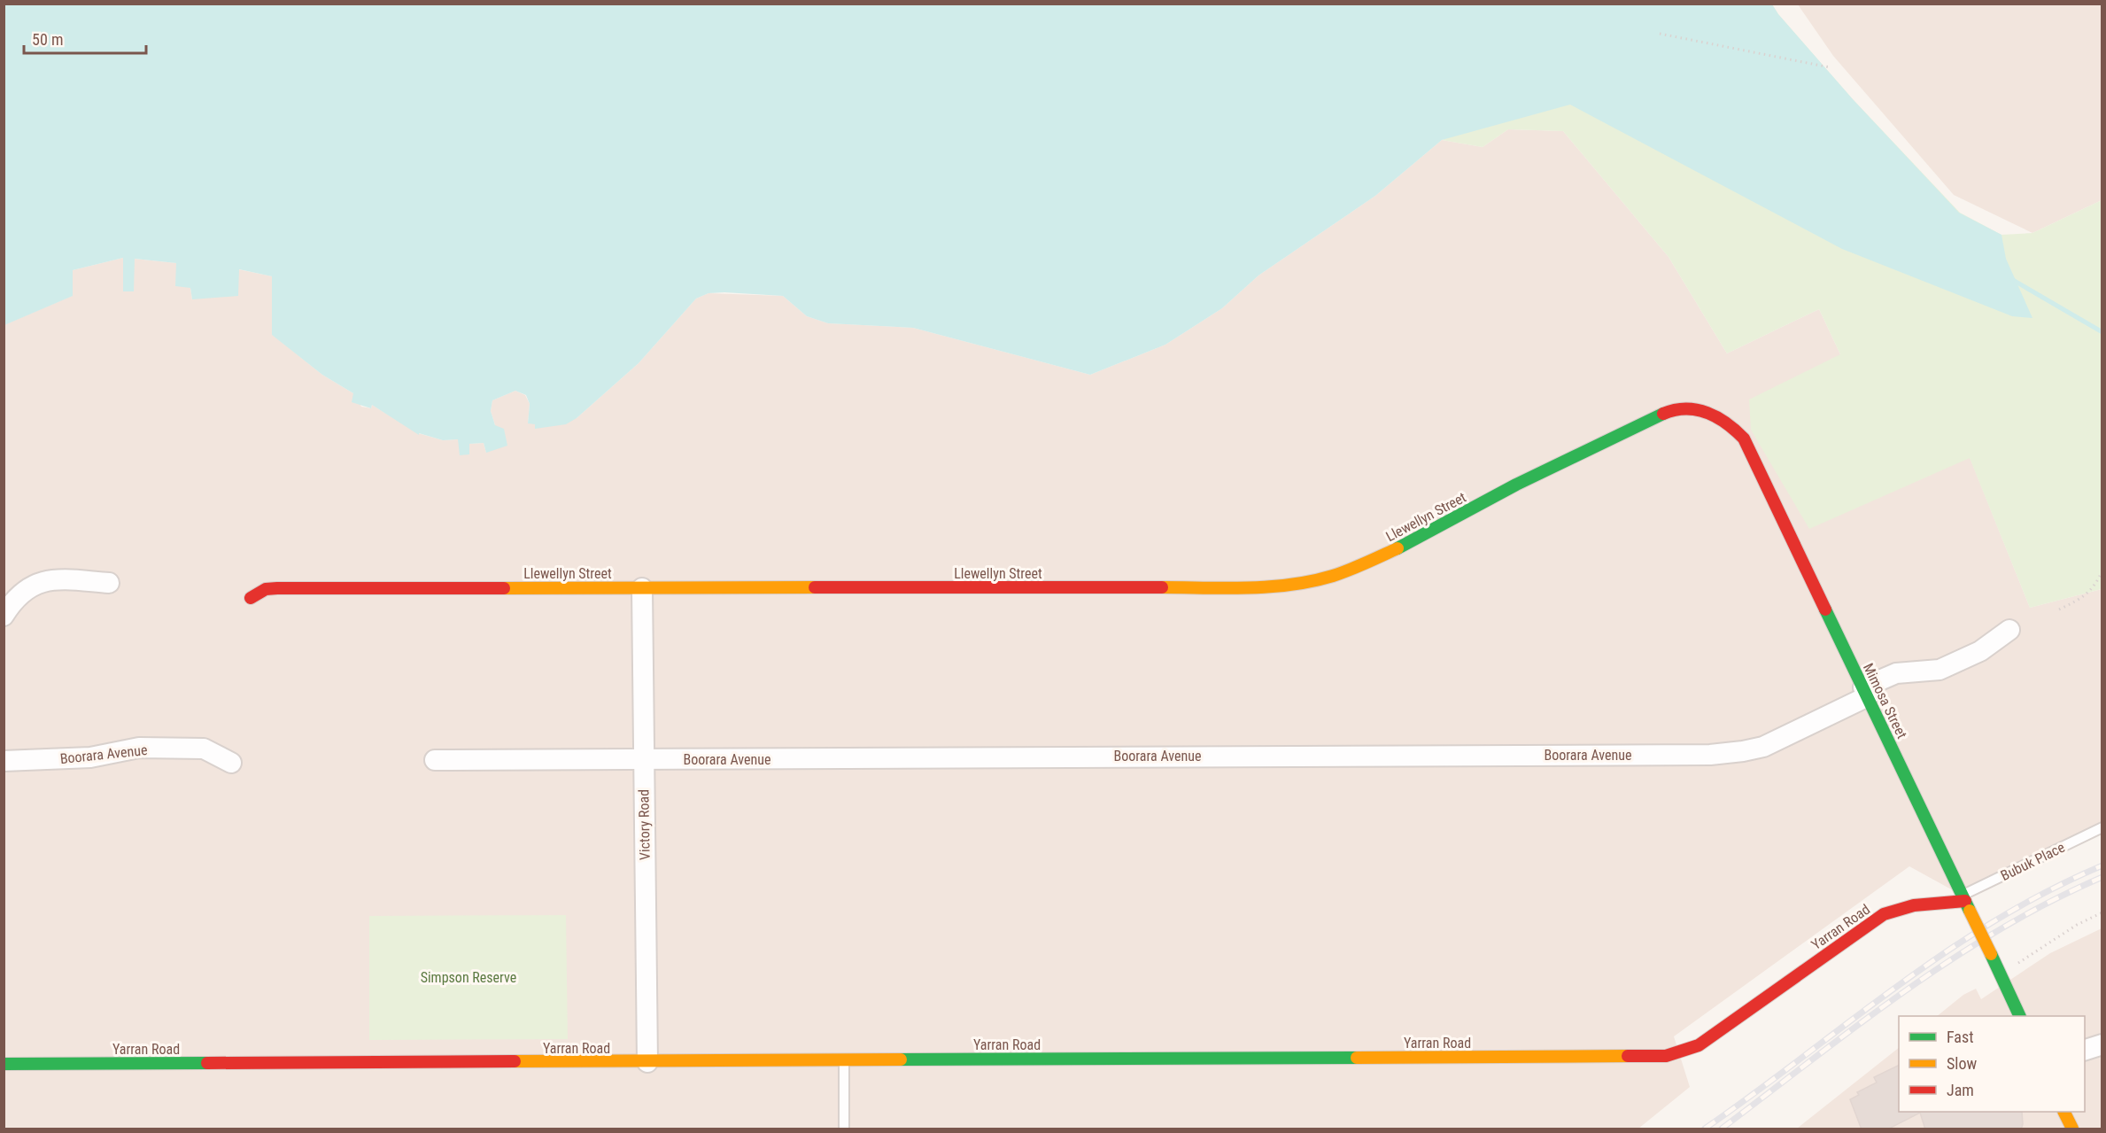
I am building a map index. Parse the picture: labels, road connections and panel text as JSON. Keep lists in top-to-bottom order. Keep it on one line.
{"streets":{"street":["Llewellyn Street","Mimosa Street","Boorara Avenue","Victory Road","Yarran Road"],"lane":["Bubuk Place"]},"crossings":[["Llewellyn Street","Mimosa Street"],["Llewellyn Street","Victory Road"],["Mimosa Street","Boorara Avenue"],["Mimosa Street","Bubuk Place"],["Mimosa Street","Yarran Road"],["Boorara Avenue","Victory Road"],["Victory Road","Yarran Road"],["Bubuk Place","Yarran Road"]],"parks":["Simpson Reserve"],"legend":["Fast","Slow","Jam"],"scale_bar":"50 m"}
